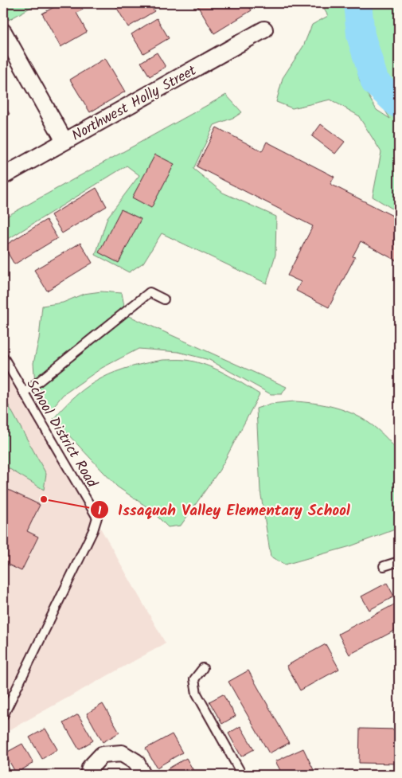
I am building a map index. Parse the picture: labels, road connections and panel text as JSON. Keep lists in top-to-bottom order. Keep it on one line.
{"streets":{"street":["Northwest Holly Street"],"lane":["School District Road"]},"places":["Issaquah Valley Elementary School"]}
